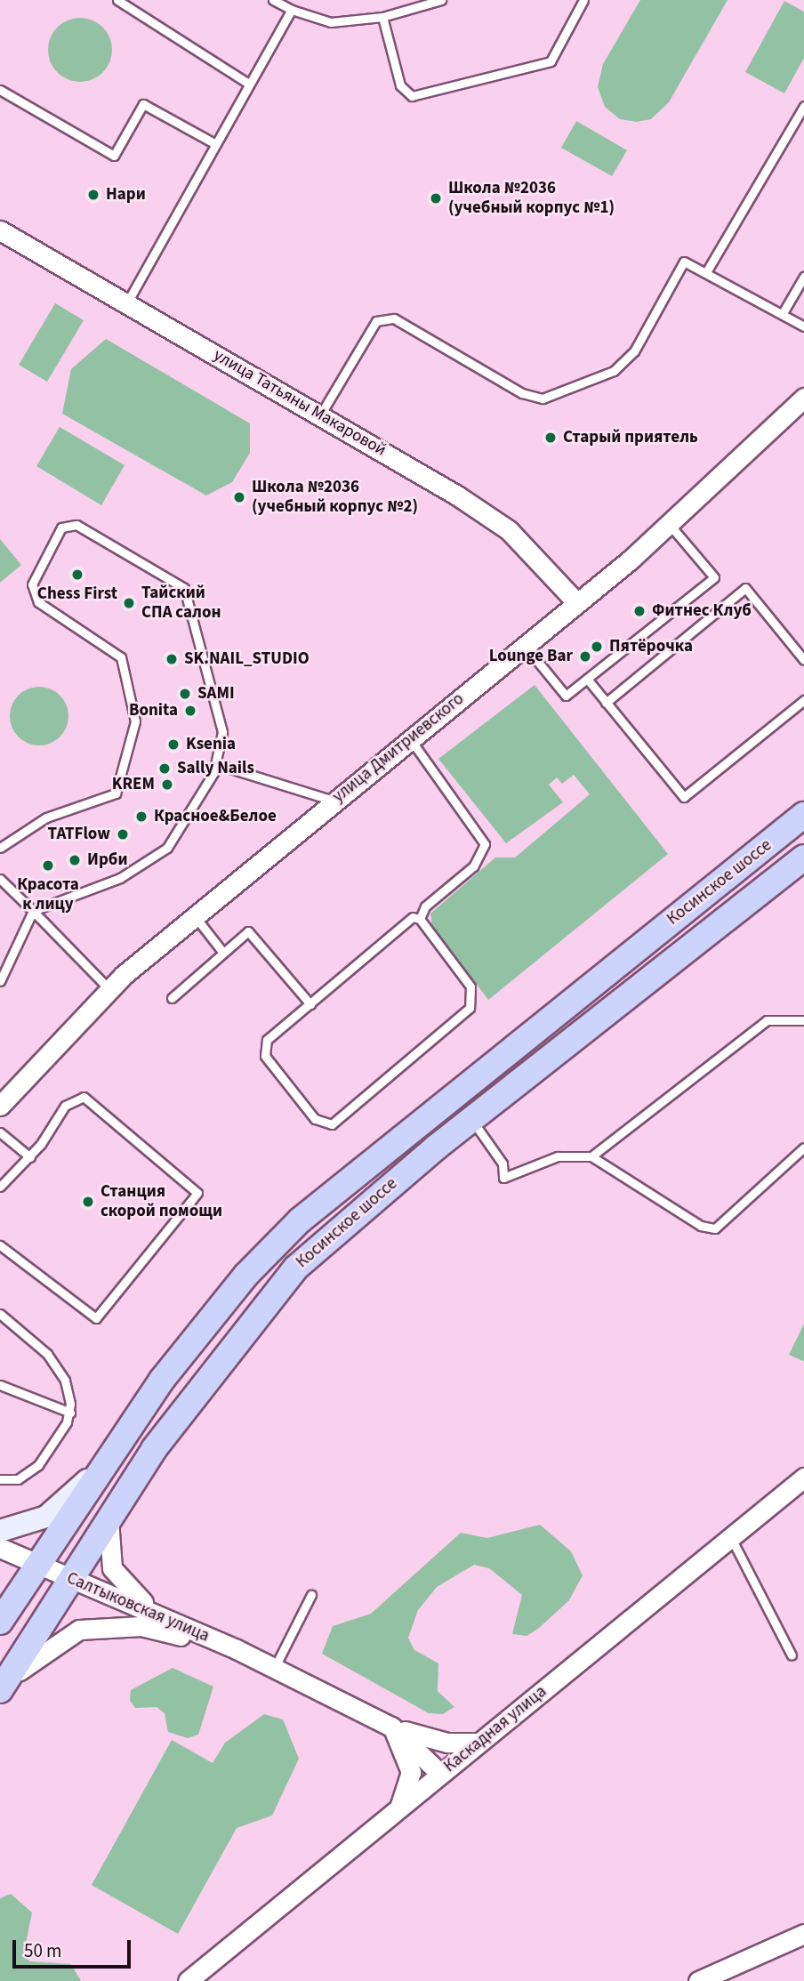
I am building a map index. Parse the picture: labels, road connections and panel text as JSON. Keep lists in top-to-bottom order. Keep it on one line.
{"streets":{"highway":["Косинское шоссе"],"street":["улица Татьяны Макаровой","улица Дмитриевского","Салтыковская улица","Каскадная улица"]},"crossings":[["улица Татьяны Макаровой","улица Дмитриевского"],["Косинское шоссе","Салтыковская улица"],["Салтыковская улица","Каскадная улица"]],"places":["Нари","Школа №2036 (учебный корпус №1)","Старый приятель","Школа №2036 (учебный корпус №2)","Chess First","Тайский СПА салон","Фитнес Клуб","Пятёрочка","Lounge Bar","SK.NAIL_STUDIO","SAMI","Bonita","Ksenia","Sally Nails","KREM","Красное&Белое","TATFlow","Ирби","Красота к лицу","Станция скорой помощи"],"scale_bar":"50 m"}
